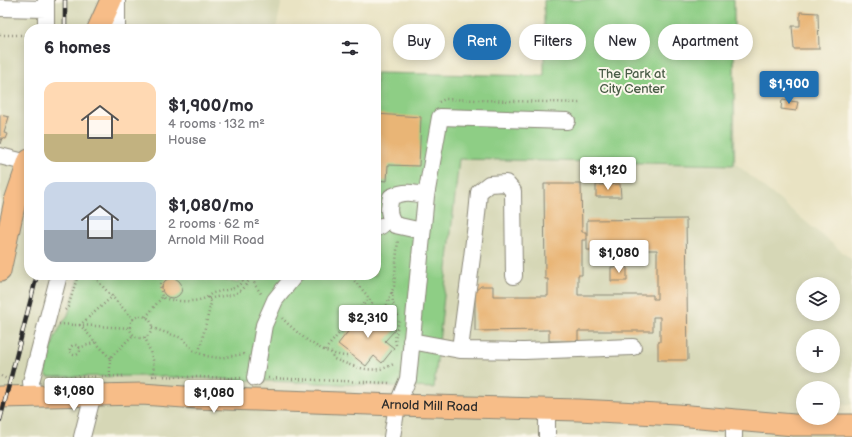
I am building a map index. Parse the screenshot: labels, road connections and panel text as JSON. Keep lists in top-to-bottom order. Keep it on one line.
{"streets":{"main road":["Arnold Mill Road"]},"parks":["The Park at City Center"],"page":{"chip":["Buy","Rent","Filters","New","Apartment"],"heading":"6 homes","price":["$1,900","$1,120","$1,080","$2,310","$1,080","$1,080"],"list":[{"name":"$1,900/mo","note":"4 rooms · 132 m² · House"},{"name":"$1,080/mo","note":"2 rooms · 62 m² · Arnold Mill Road"}],"map_buttons":["+","−"]}}
